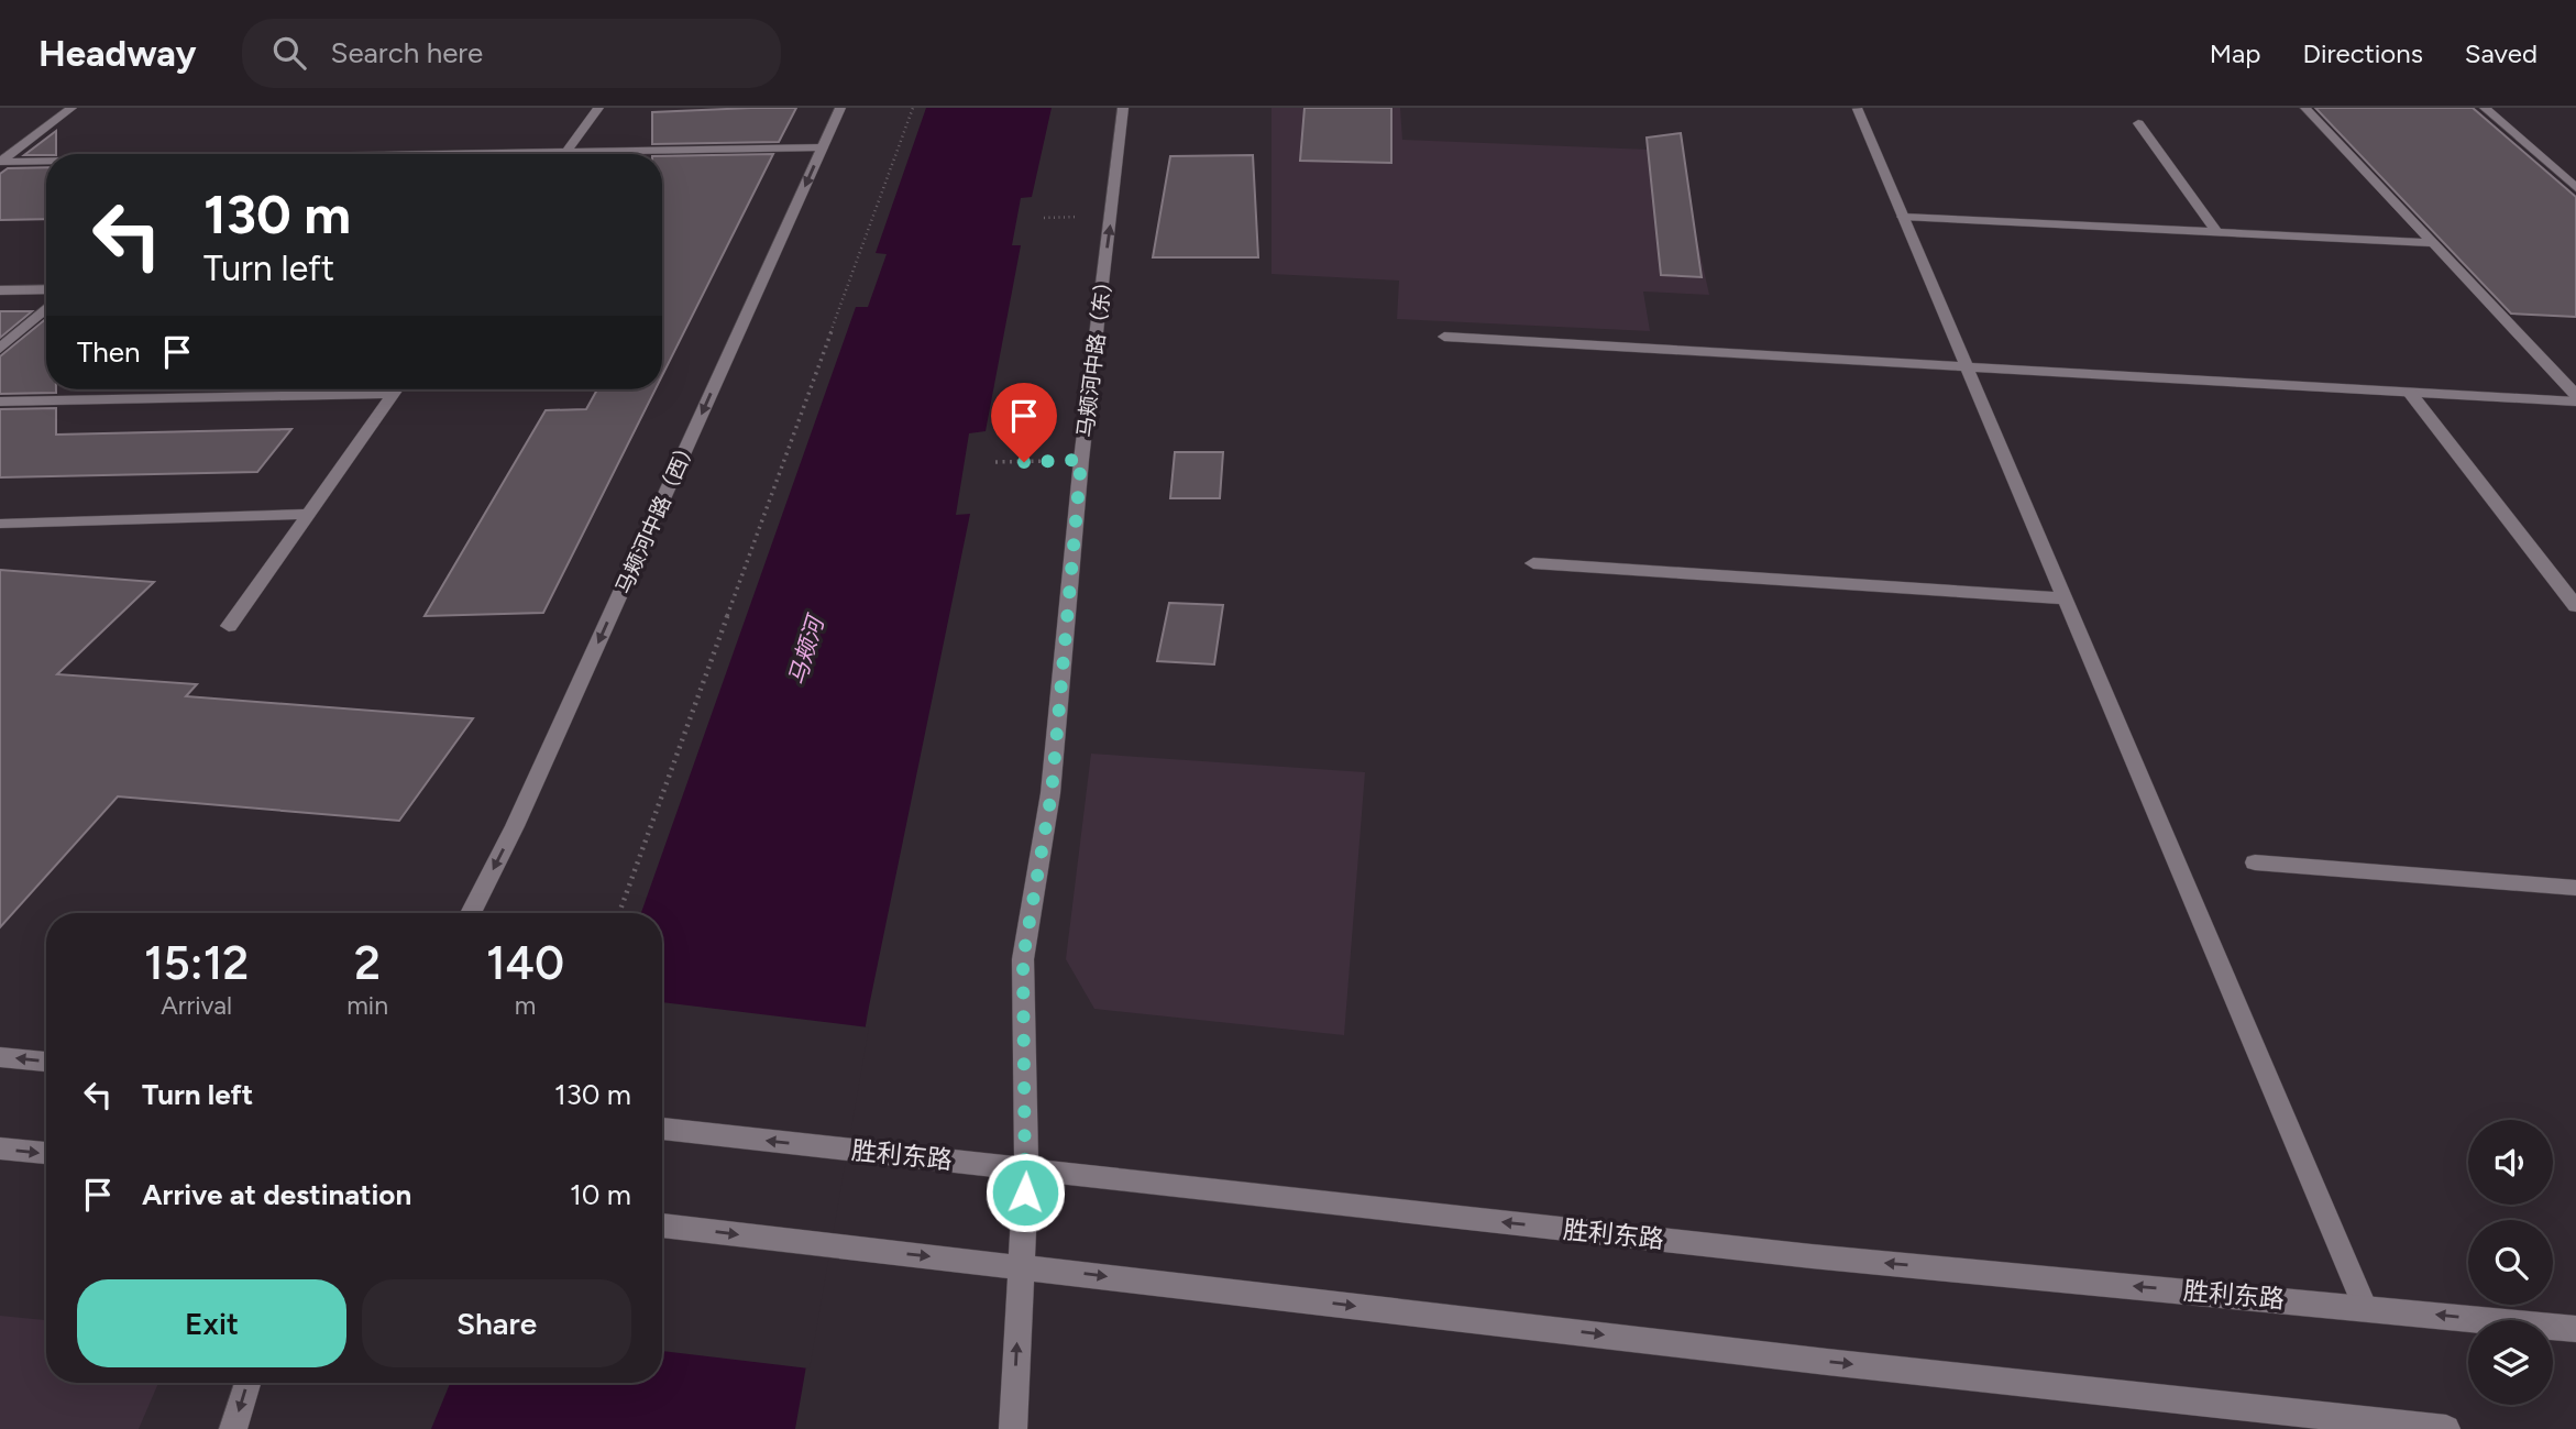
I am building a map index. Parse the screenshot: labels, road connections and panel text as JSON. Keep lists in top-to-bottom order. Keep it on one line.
{"streets":{"street":["马颊河中路（东）","马颊河中路（西）","胜利东路"]},"crossings":[["马颊河中路（东）","胜利东路"]],"one_way":["马颊河中路（东）","马颊河中路（西）"],"water":["马颊河"],"page":{"header":"Headway","search":"Search here","nav":["Map","Directions","Saved"],"turn":["130 m","Turn left"],"then":"Then","eta":["15:12","Arrival","2","min","140","m"],"list":[{"name":"Turn left","value":"130 m"},{"name":"Arrive at destination","value":"10 m"}],"buttons":["Exit","Share"]}}
